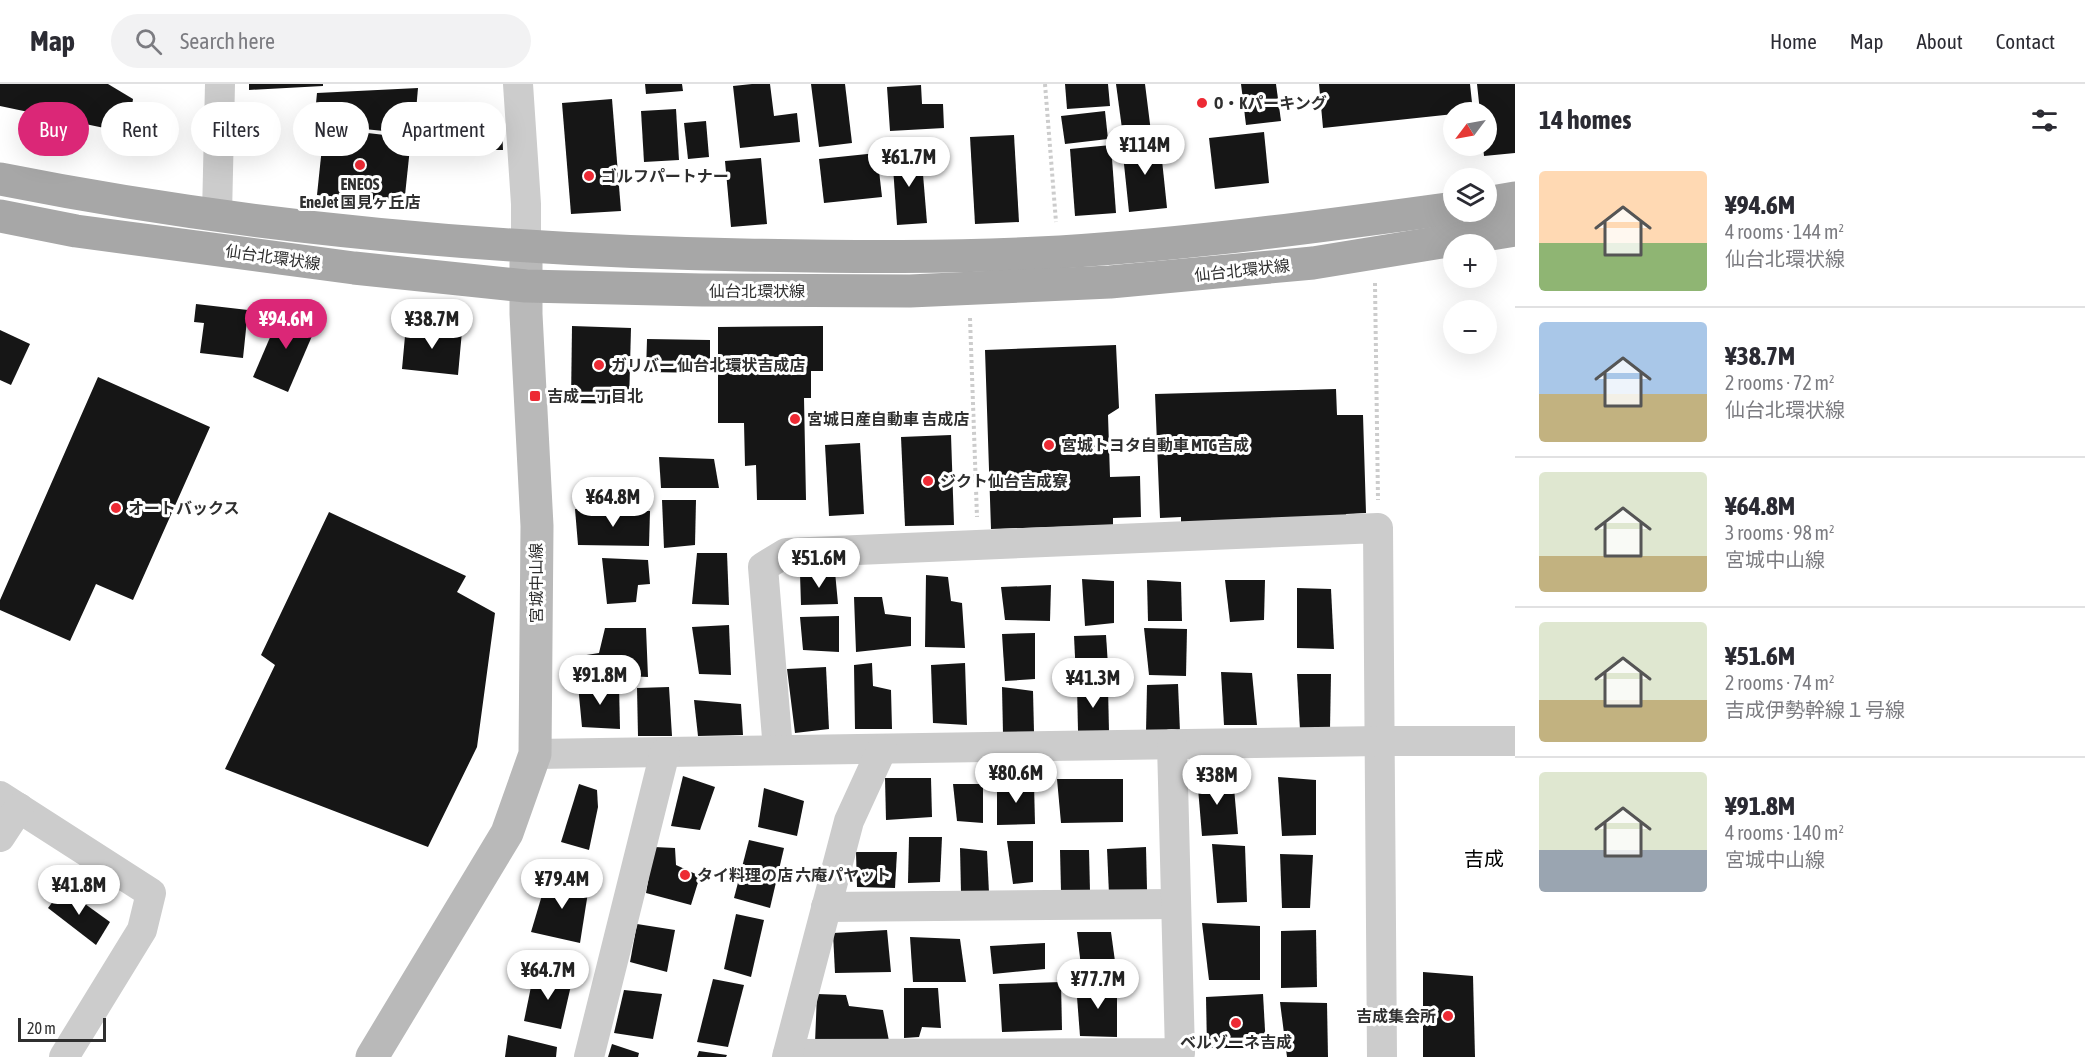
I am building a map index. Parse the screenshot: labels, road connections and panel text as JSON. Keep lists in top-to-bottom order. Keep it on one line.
{"streets":{"main road":["仙台北環状線"],"street":["宮城中山線"]},"crossings":[["仙台北環状線","宮城中山線"]],"districts":["吉成"],"places":{"other":["O・Kパーキング","ENEOS EneJet 国見ヶ丘店","ゴルフパートナー","ガリバー 仙台北環状吉成店","宮城日産自動車 吉成店","宮城トヨタ自動車 MTG吉成","ジクト仙台吉成寮","オートバックス","タイ料理の店 六庵パヤット","吉成集会所","ベルゾーネ吉成"],"transit":["吉成一丁目北"]},"scale_bar":"20 m","north":"bottom left","page":{"header":"Map","search":"Search here","nav":["Home","Map","About","Contact"],"heading":"14 homes","map_buttons":["+","−"],"chip":["Buy","Rent","Filters","New","Apartment"],"price":["¥114M","¥61.7M","¥94.6M","¥38.7M","¥64.8M","¥51.6M","¥91.8M","¥41.3M","¥80.6M","¥38M","¥79.4M","¥41.8M","¥64.7M","¥77.7M"],"list":[{"name":"¥94.6M","note":"4 rooms · 144 m² · 仙台北環状線"},{"name":"¥38.7M","note":"2 rooms · 72 m² · 仙台北環状線"},{"name":"¥64.8M","note":"3 rooms · 98 m² · 宮城中山線"},{"name":"¥51.6M","note":"2 rooms · 74 m² · 吉成伊勢幹線１号線"},{"name":"¥91.8M","note":"4 rooms · 140 m² · 宮城中山線"}],"scale":"20 m"}}
